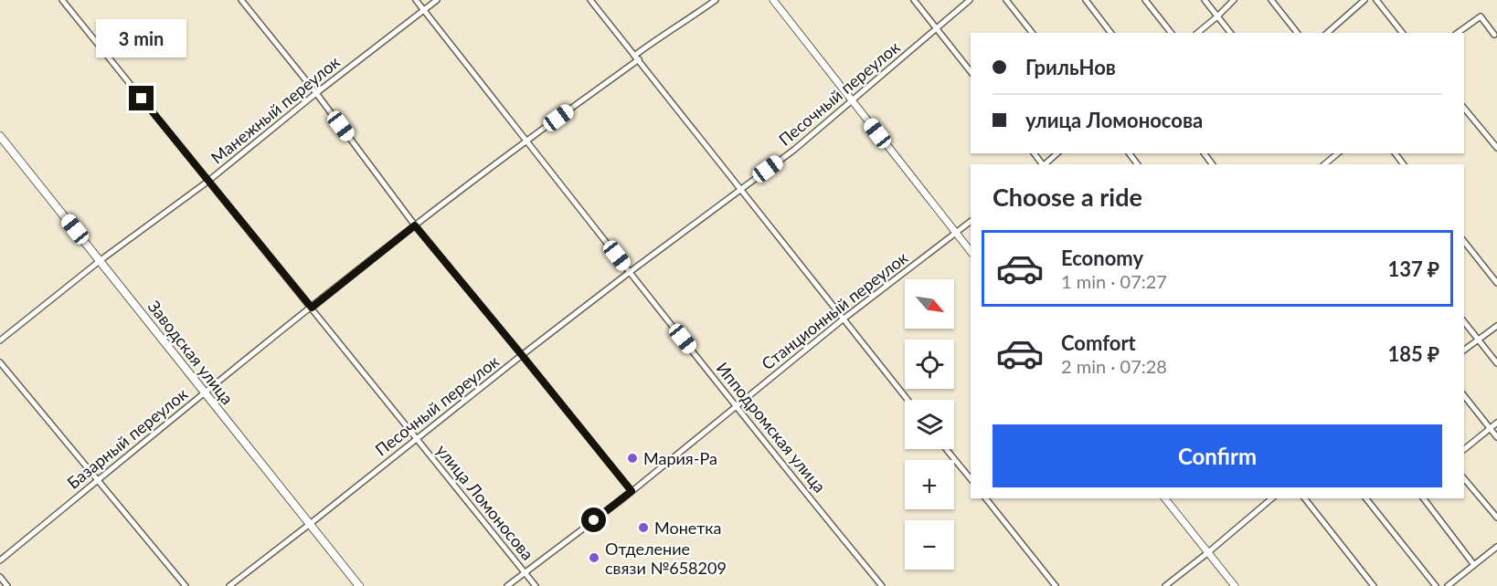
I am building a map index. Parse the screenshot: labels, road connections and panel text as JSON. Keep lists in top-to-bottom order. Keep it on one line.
{"streets":{"main road":["Заводская улица"],"street":["Песочный переулок","Манежный переулок","Станционный переулок","Ипподромская улица","Базарный переулок","улица Ломоносова"]},"crossings":[["Песочный переулок","Заводская улица"],["Песочный переулок","Ипподромская улица"],["Песочный переулок","улица Ломоносова"],["Манежный переулок","Заводская улица"],["Манежный переулок","Ипподромская улица"],["Манежный переулок","улица Ломоносова"],["Станционный переулок","Ипподромская улица"],["Станционный переулок","улица Ломоносова"],["Заводская улица","Базарный переулок"],["Ипподромская улица","Базарный переулок"],["Базарный переулок","улица Ломоносова"]],"places":["Мария-Ра","Монетка","Отделение связи №658209"],"north":"bottom right","page":{"bubble":"3 min","banner":["ГрильНов","улица Ломоносова"],"heading":"Choose a ride","list":[{"name":"Economy","note":"1 min · 07:27","value":"137 ₽"},{"name":"Comfort","note":"2 min · 07:28","value":"185 ₽"}],"map_buttons":["+","−"],"buttons":"Confirm"}}
